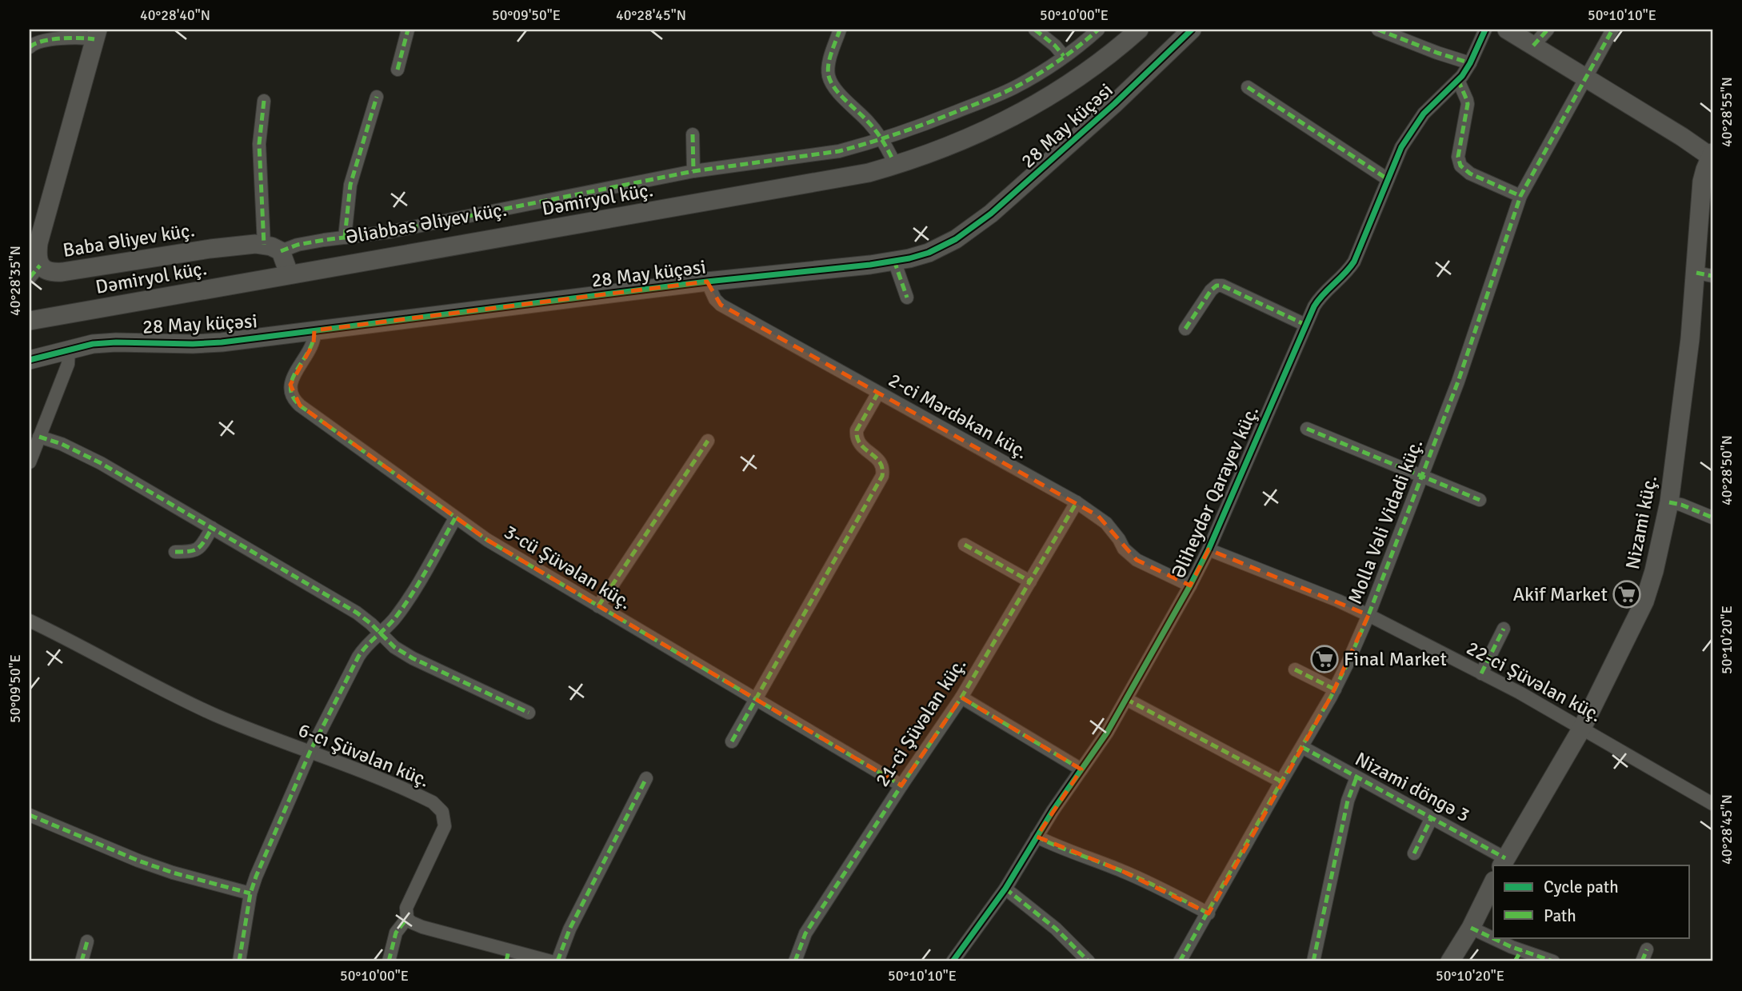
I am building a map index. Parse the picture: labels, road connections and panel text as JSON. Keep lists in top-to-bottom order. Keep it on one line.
{"streets":{"street":["28 May küçəsi","Dəmiryol küç.","Əliabbas Əliyev küç.","Baba Əliyev küç.","2-ci Mərdəkan küç.","Əliheydər Qarayev küç.","Molla Vəli Vidadi küç.","Nizami küç.","3-cü Şüvəlan küç.","22-ci Şüvəlan küç.","21-ci Şüvəlan küç.","6-cı Şüvəlan küç.","Nizami döngə 3"]},"crossings":[["28 May küçəsi","2-ci Mərdəkan küç."],["28 May küçəsi","3-cü Şüvəlan küç."],["Dəmiryol küç.","Baba Əliyev küç."],["2-ci Mərdəkan küç.","Əliheydər Qarayev küç."],["2-ci Mərdəkan küç.","21-ci Şüvəlan küç."],["Əliheydər Qarayev küç.","22-ci Şüvəlan küç."],["Molla Vəli Vidadi küç.","22-ci Şüvəlan küç."],["Molla Vəli Vidadi küç.","Nizami döngə 3"],["Nizami küç.","22-ci Şüvəlan küç."],["Nizami küç.","Nizami döngə 3"],["3-cü Şüvəlan küç.","21-ci Şüvəlan küç."]],"places":{"supermarket":["Akif Market","Final Market"]},"legend":["Cycle path","Path"],"coordinates":["40°28'40\"N","50°09'50\"E","40°28'45\"N","50°10'00\"E","50°10'10\"E","40°28'55\"N","40°28'35\"N","40°28'50\"N","50°10'20\"E"]}
